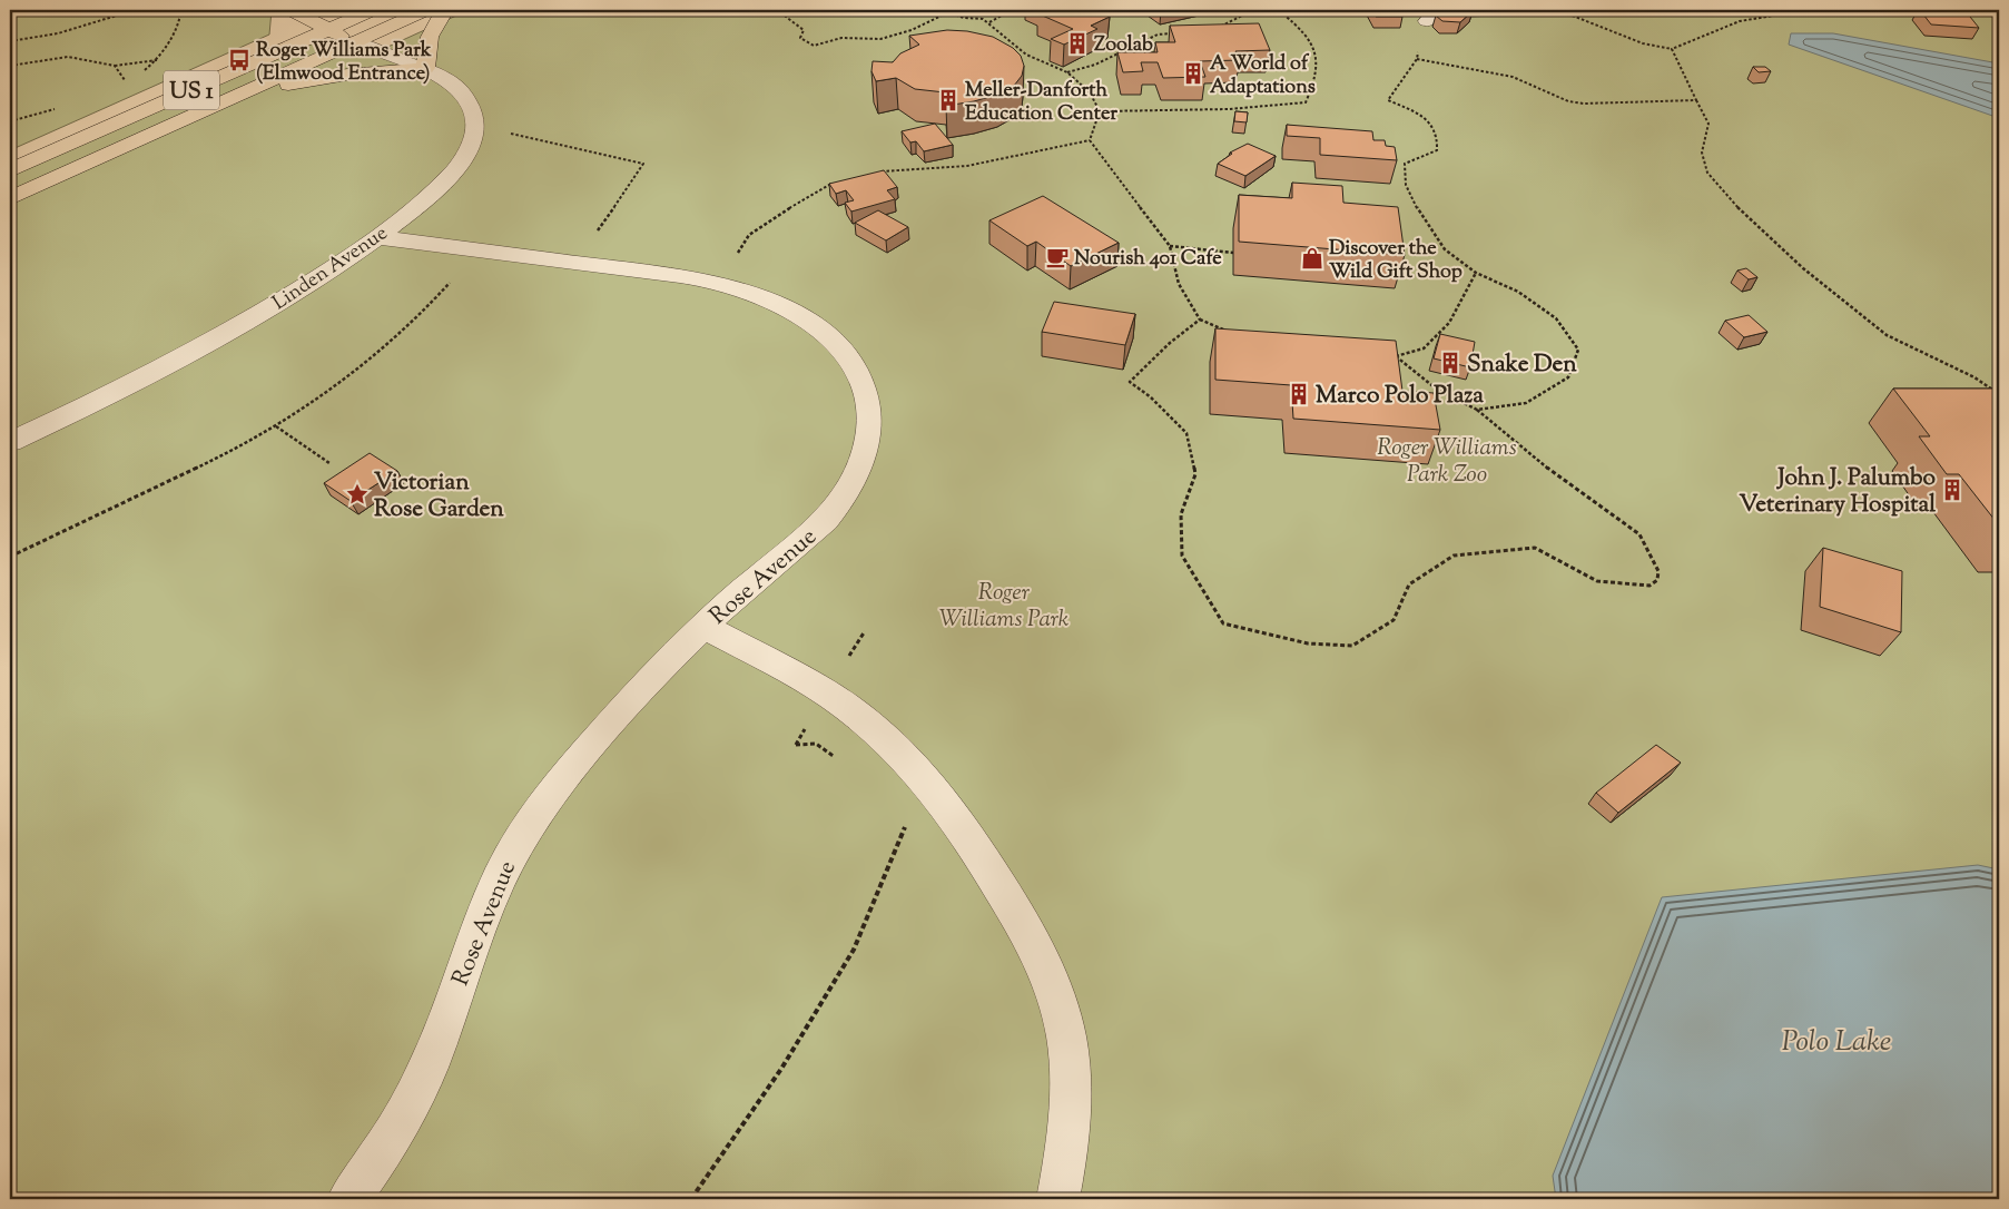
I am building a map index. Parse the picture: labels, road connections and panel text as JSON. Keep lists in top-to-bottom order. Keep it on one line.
{"streets":{"main road":["US 1"],"street":["Linden Avenue","Rose Avenue"]},"crossings":[["US 1","Linden Avenue"],["Linden Avenue","Rose Avenue"]],"water":["Polo Lake"],"parks":["Roger Williams Park Zoo","Roger Williams Park"],"places":{"building":["Zoolab","A World of Adaptations","Meller-Danforth Education Center","Snake Den","Marco Polo Plaza","John J. Palumbo Veterinary Hospital"],"bus stop":["Roger Williams Park (Elmwood Entrance)"],"cafe":["Nourish 401 Cafe"],"shop":["Discover the Wild Gift Shop"],"place":["Victorian Rose Garden"]}}
